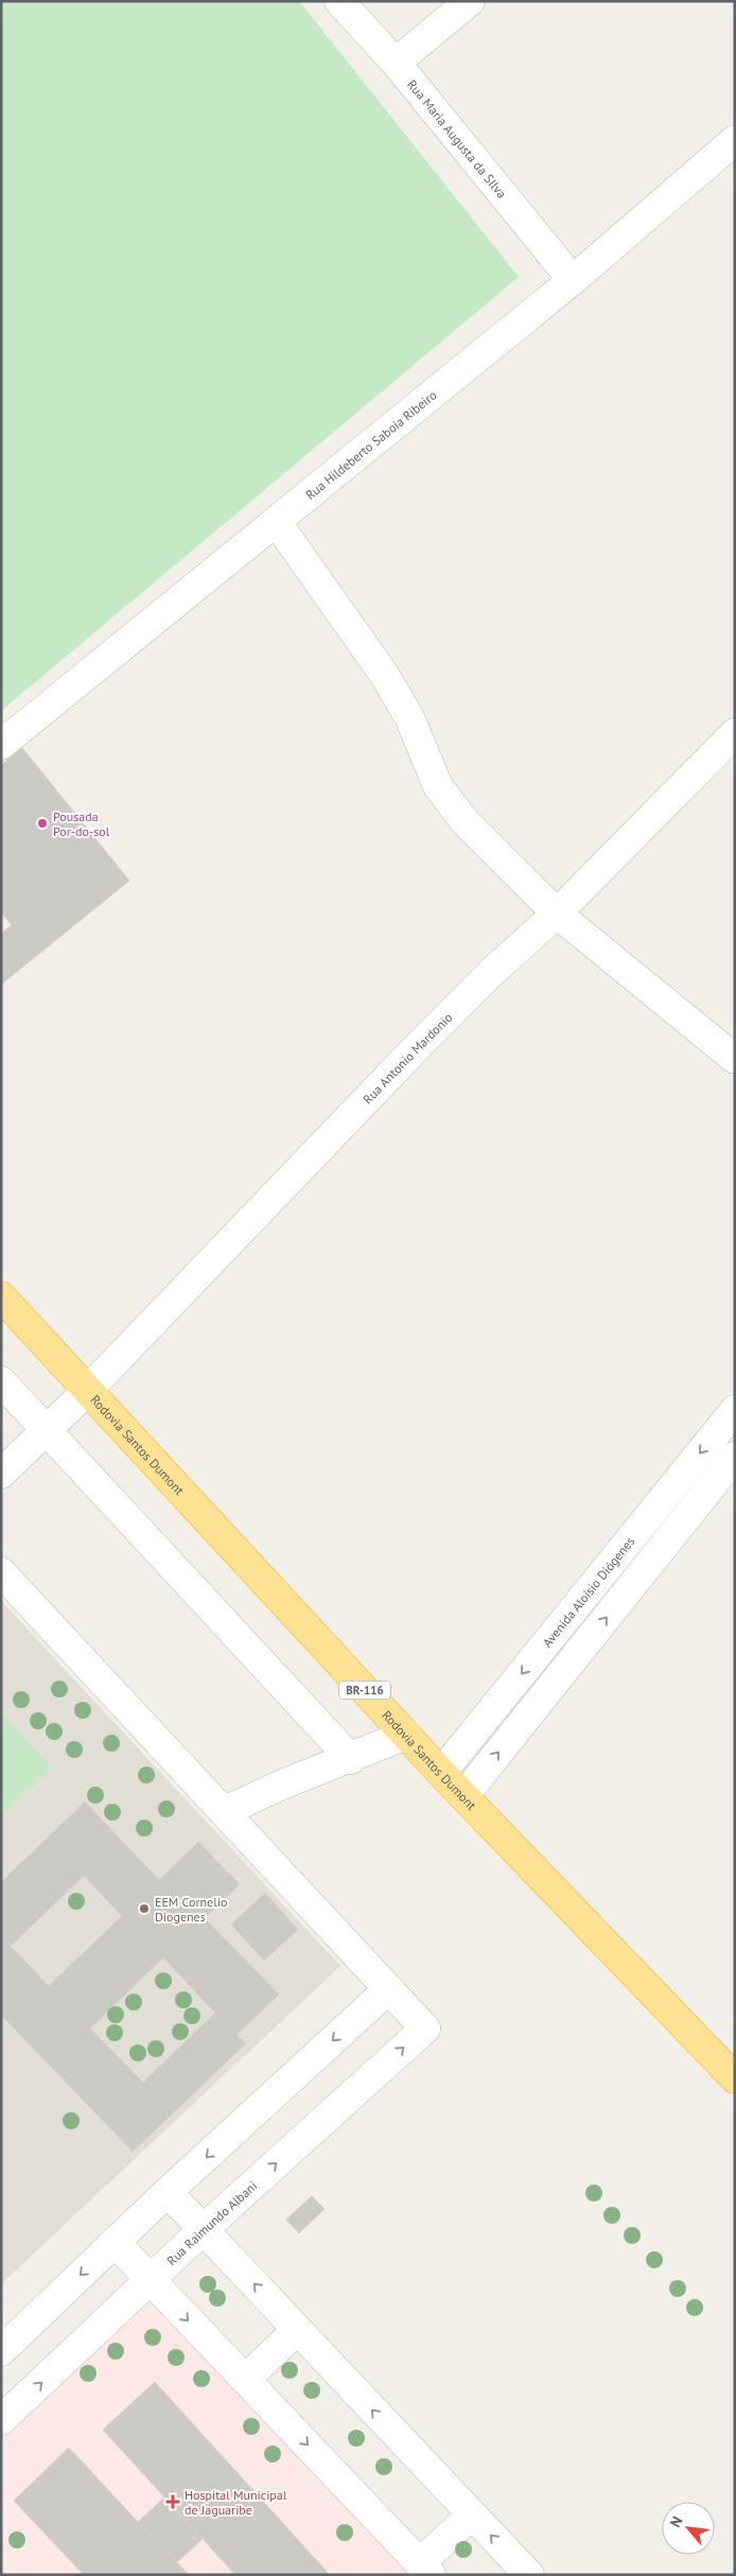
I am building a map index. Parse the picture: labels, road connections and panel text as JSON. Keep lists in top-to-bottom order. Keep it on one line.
{"streets":{"highway":["Rodovia Santos Dumont","BR-116"],"street":["Rua Maria Augusta da SIlva","Rua Hildeberto Saboia Ribeiro","Rua Antonio Mardonio","Avenida Aloísio Diógenes","Rua Raimundo Albani"]},"crossings":[["Rua Maria Augusta da SIlva","Rua Hildeberto Saboia Ribeiro"],["Rua Antonio Mardonio","Rodovia Santos Dumont"],["Rodovia Santos Dumont","Avenida Aloísio Diógenes"]],"places":{"other":["Pousada Por-do-sol","EEM Cornelio Diogenes"],"health":["Hospital Municipal de Jaguaribe"]},"north":"top left"}
